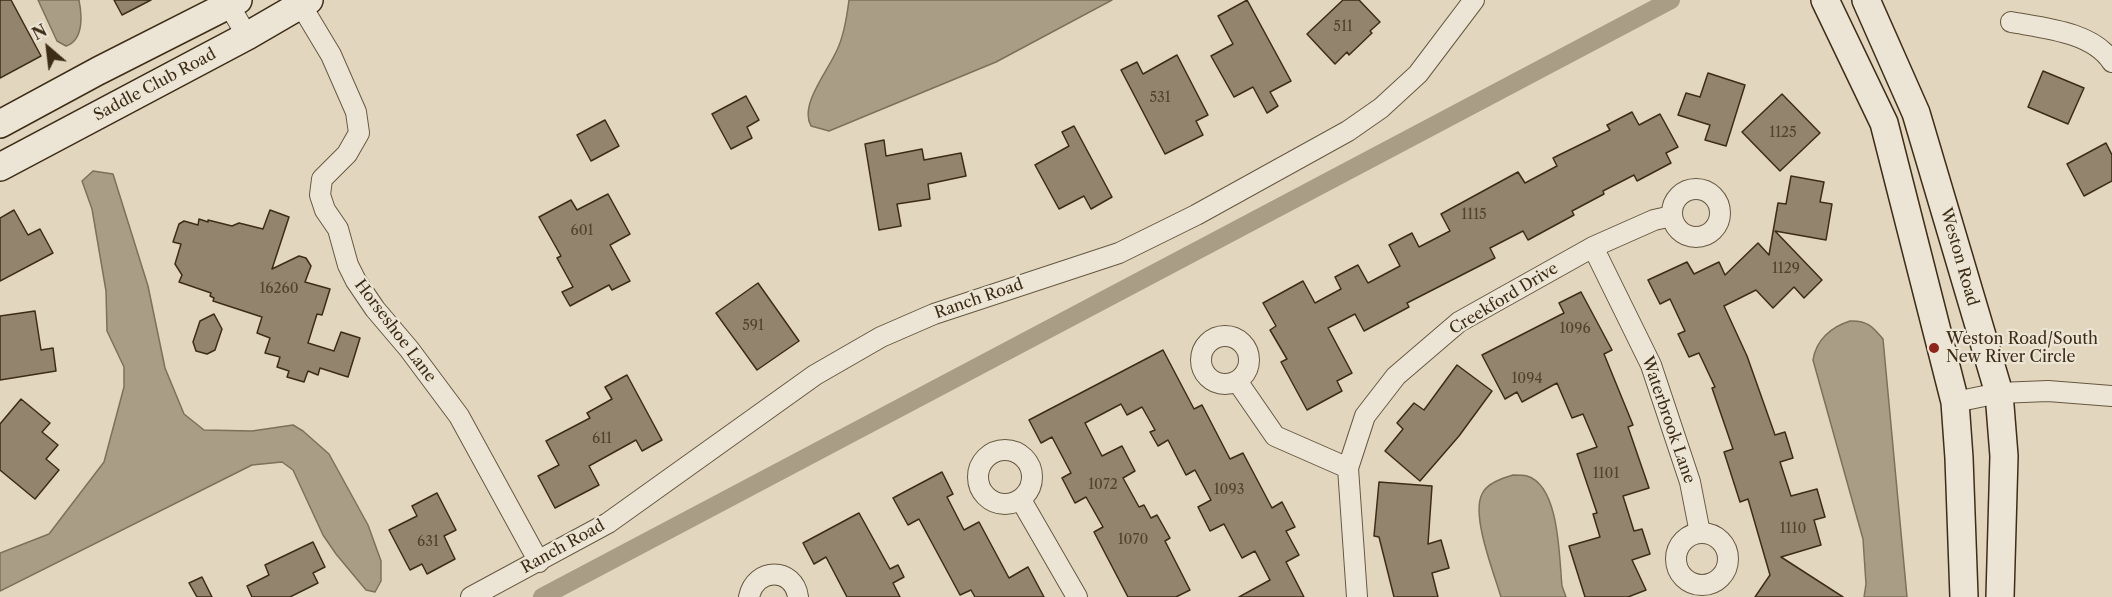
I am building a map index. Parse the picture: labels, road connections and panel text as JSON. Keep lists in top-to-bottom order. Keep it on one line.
{"streets":{"main road":["Saddle Club Road","Weston Road"],"street":["Ranch Road","Creekford Drive","Horseshoe Lane","Waterbrook Lane"]},"crossings":[["Saddle Club Road","Horseshoe Lane"],["Ranch Road","Horseshoe Lane"],["Creekford Drive","Waterbrook Lane"]],"places":["Weston Road/South New River Circle"],"house_numbers":["511","531","1125","1115","601","1129","16260","591","1096","1094","611","1101","1072","1093","1110","1070","631"],"north":"top left"}
